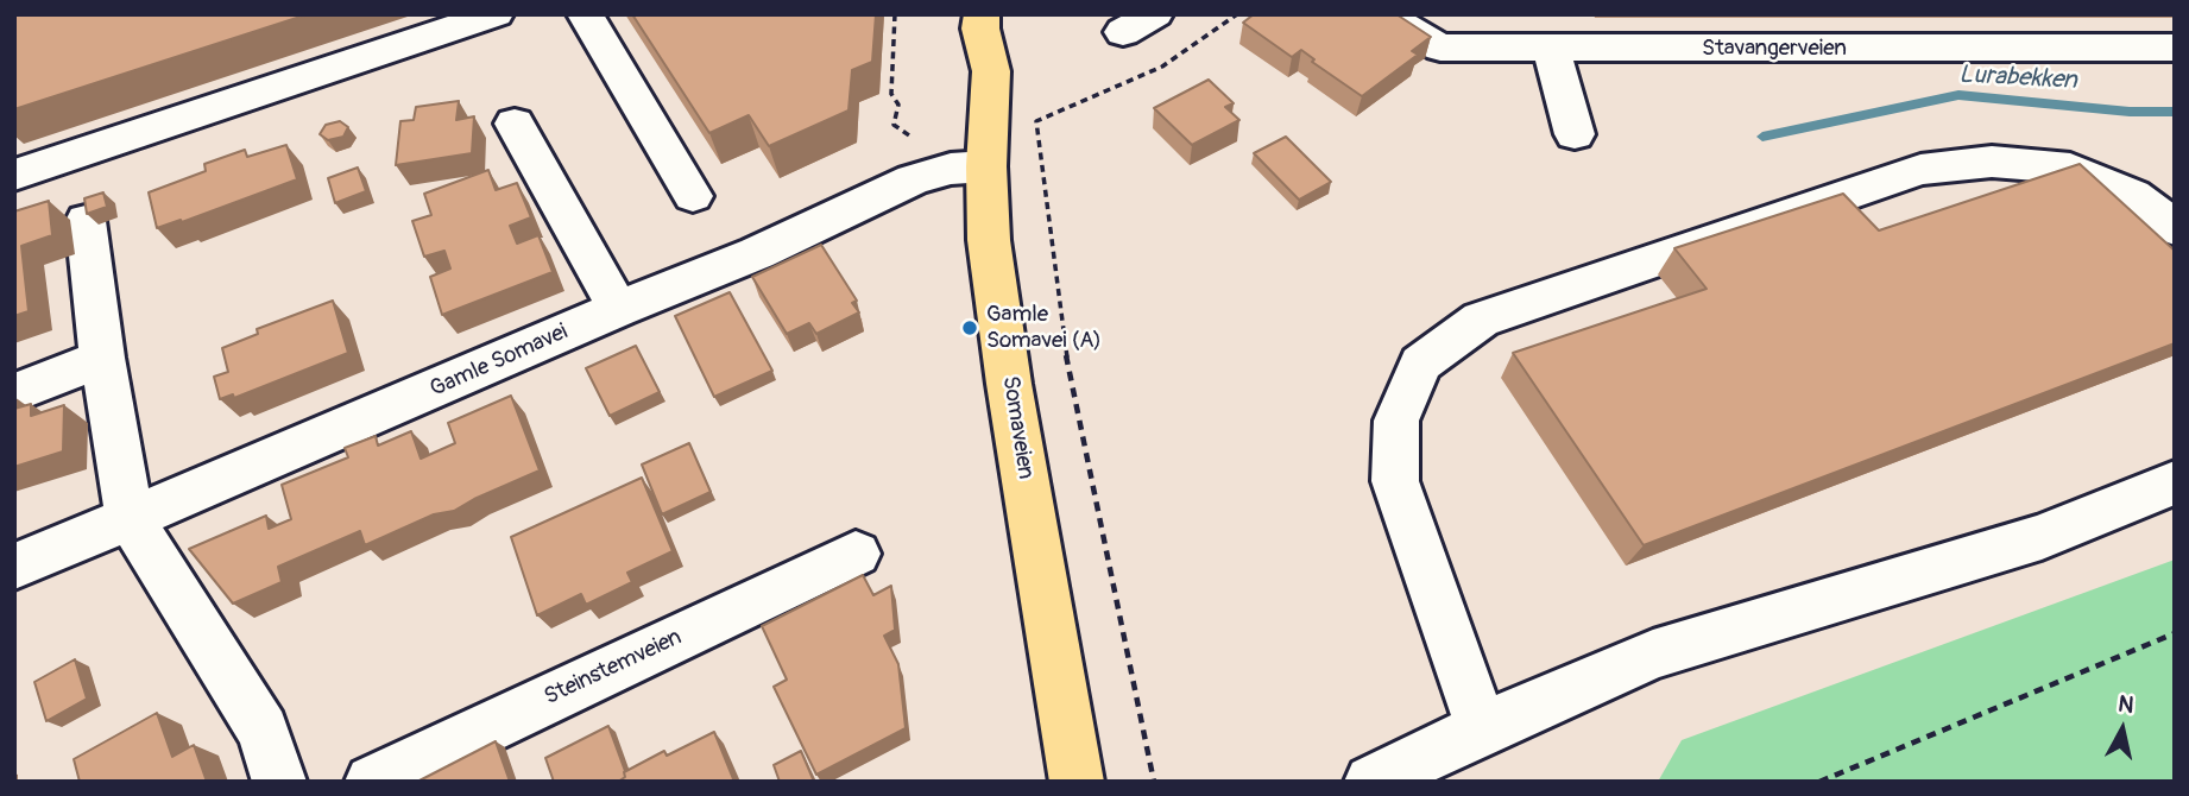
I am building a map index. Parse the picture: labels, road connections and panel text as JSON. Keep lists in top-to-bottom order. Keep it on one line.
{"streets":{"main road":["Somaveien"],"street":["Stavangerveien","Gamle Somavei","Steinstemveien"]},"crossings":[["Gamle Somavei","Somaveien"]],"water":["Lurabekken"],"places":["Gamle Somavei (A)"],"north":"top"}
